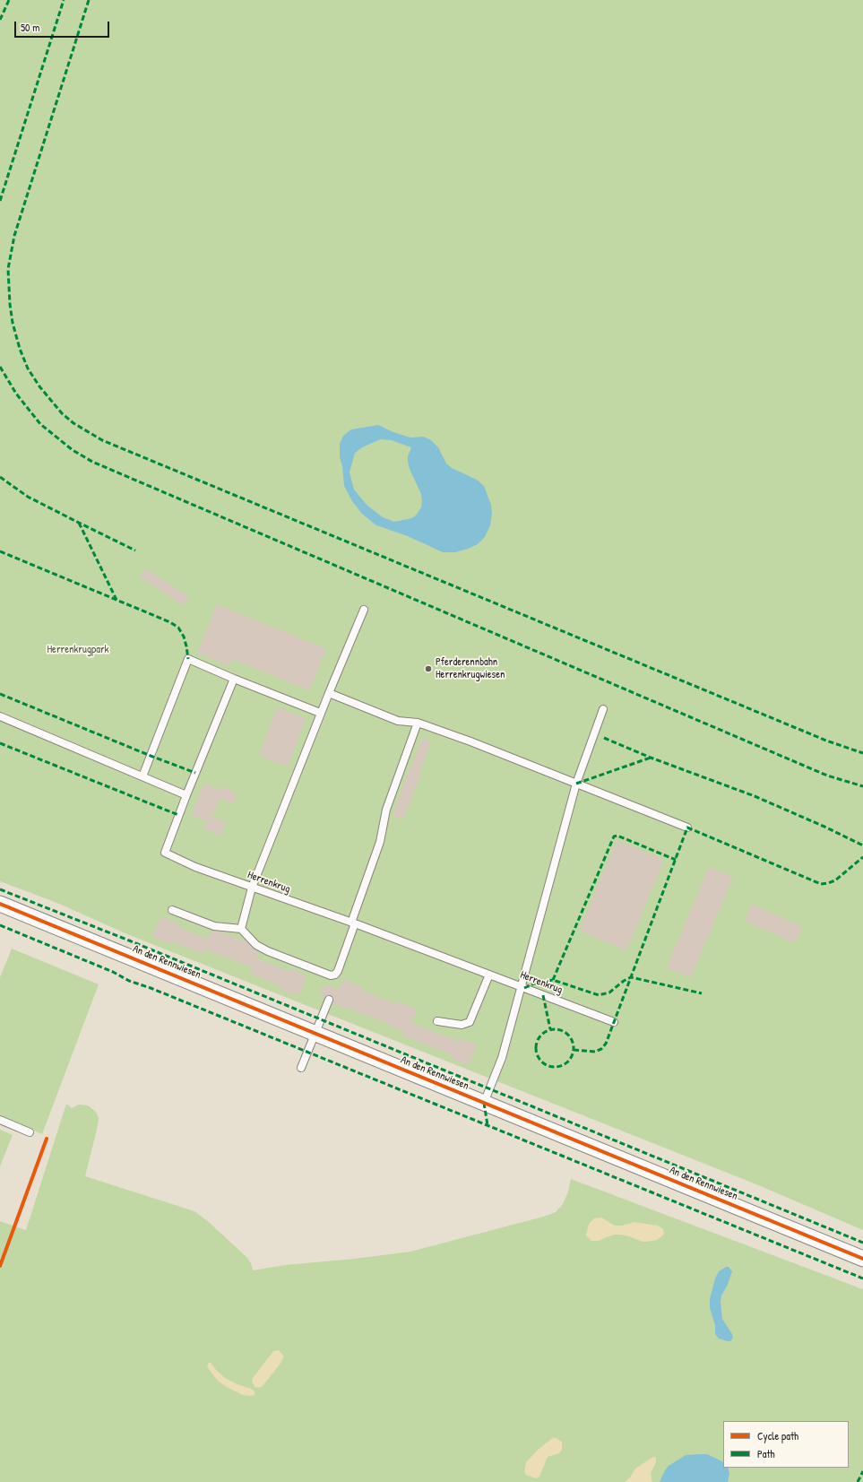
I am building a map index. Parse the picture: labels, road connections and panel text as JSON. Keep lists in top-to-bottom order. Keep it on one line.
{"streets":{"street":["An den Rennwiesen"],"lane":["Herrenkrug"]},"parks":["Herrenkrugpark"],"places":["Pferderennbahn Herrenkrugwiesen"],"legend":["Cycle path","Path"],"scale_bar":"50 m"}
